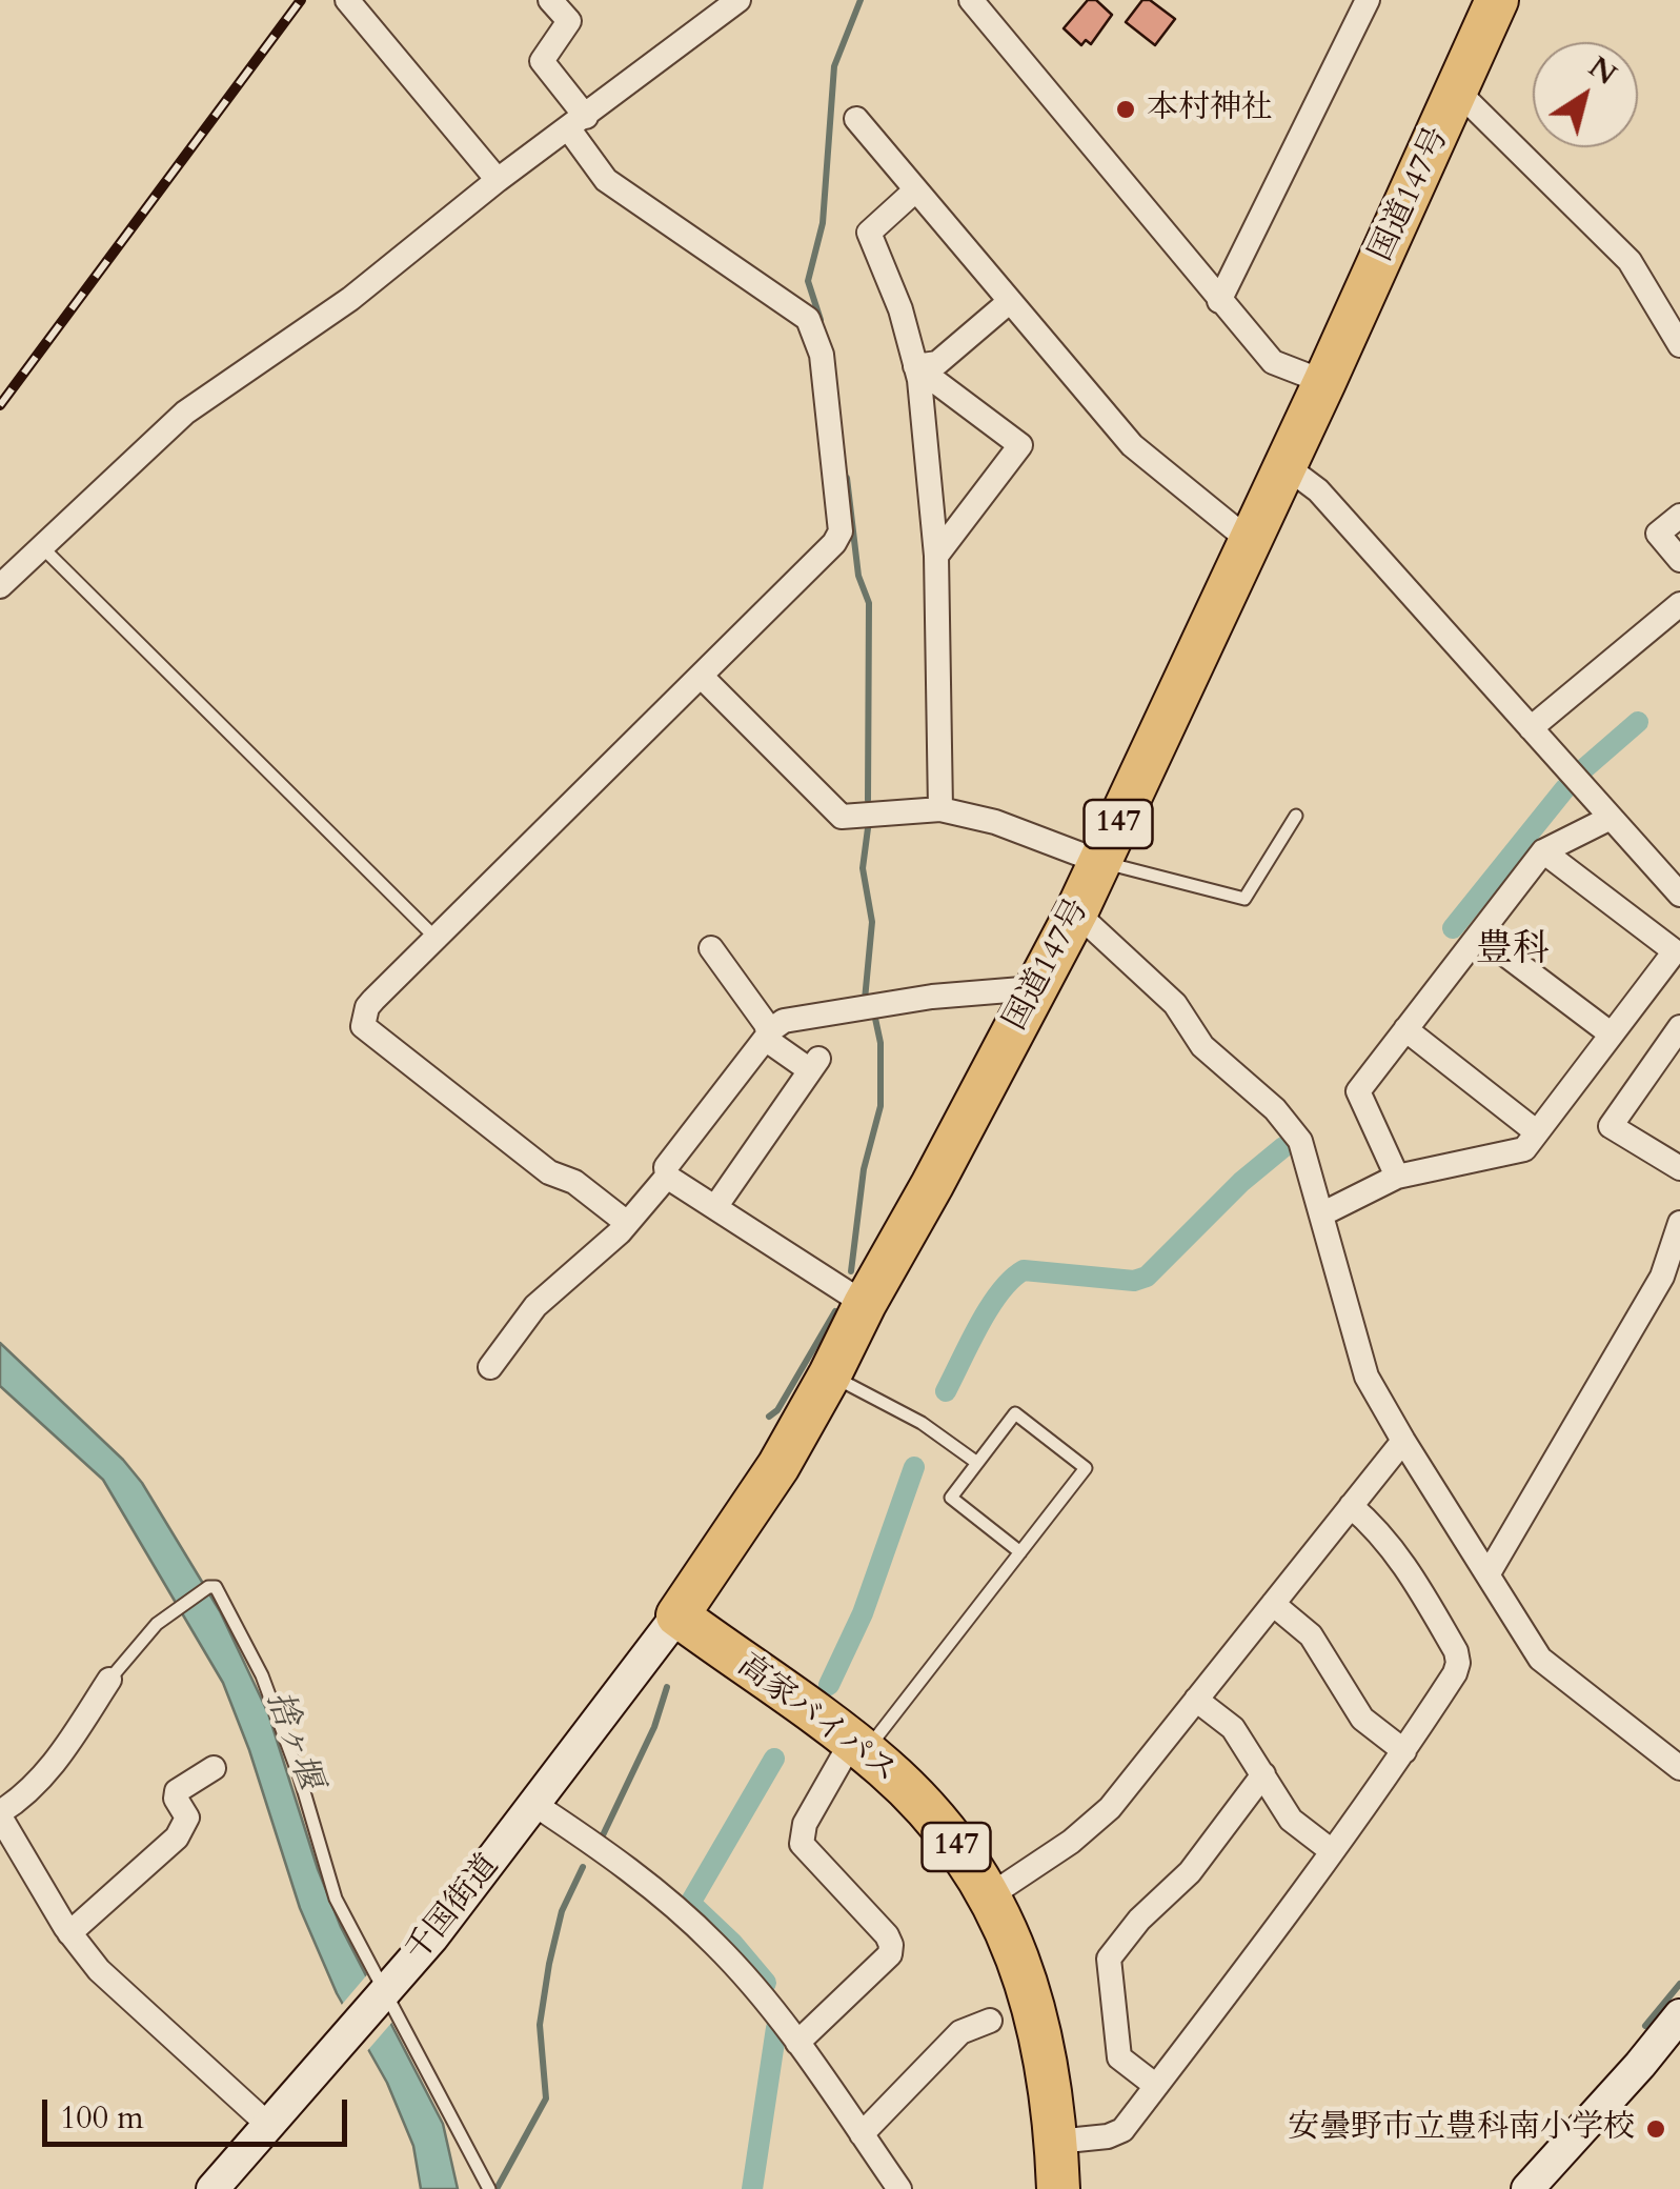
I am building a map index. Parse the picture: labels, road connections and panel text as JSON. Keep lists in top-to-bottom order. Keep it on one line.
{"streets":{"highway":["国道147号","147","高家バイパス"],"main road":["千国街道"]},"crossings":[["国道147号","高家バイパス"],["国道147号","千国街道"],["高家バイパス","千国街道"]],"districts":["豊科"],"water":["捨ヶ堰"],"places":["本村神社","安曇野市立豊科南小学校"],"scale_bar":"100 m","north":"top right"}
